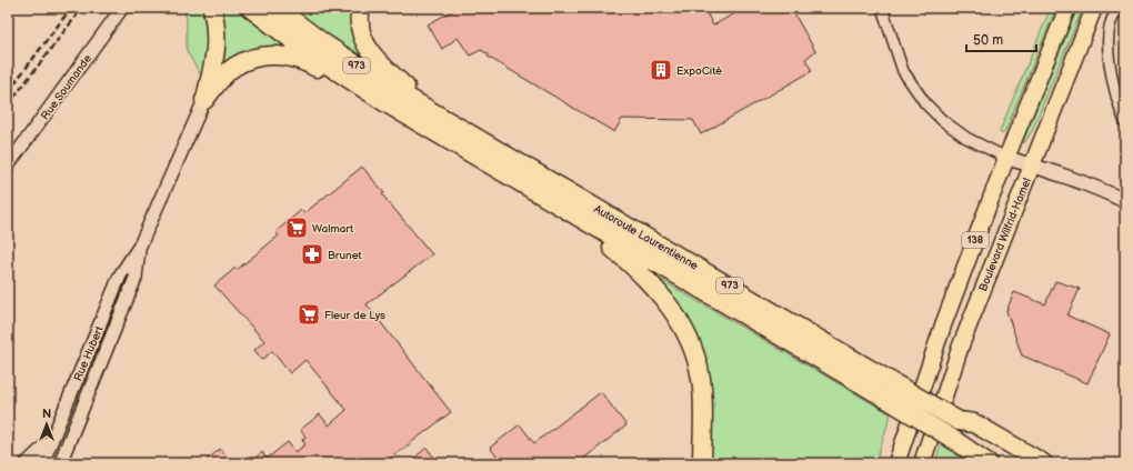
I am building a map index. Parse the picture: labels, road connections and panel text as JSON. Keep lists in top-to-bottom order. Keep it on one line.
{"streets":{"highway":["973","Autoroute Laurentienne"],"main road":["Boulevard Wilfrid-Hamel","138"],"street":["Rue Soumande","Rue Hubert"]},"places":{"building":["ExpoCité"],"supermarket":["Walmart","Fleur de Lys"],"pharmacy":["Brunet"]},"scale_bar":"50 m","north":"top"}
